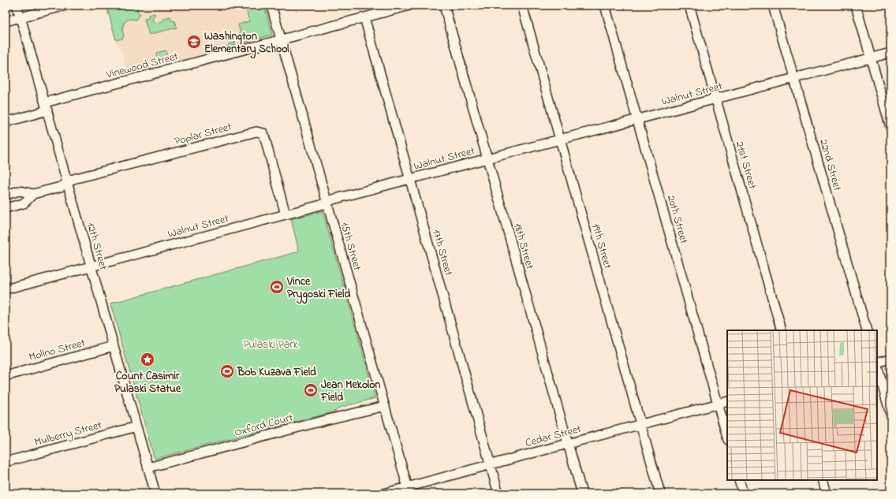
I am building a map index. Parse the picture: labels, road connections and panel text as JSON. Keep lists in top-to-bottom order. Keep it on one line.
{"streets":{"street":["Vinewood Street","Walnut Street","Poplar Street","21st Street","22nd Street","20th Street","12th Street","15th Street","18th Street","19th Street","17th Street","Mollno Street","Oxford Court","Mulberry Street","Cedar Street"]},"crossings":[["Vinewood Street","12th Street"],["Vinewood Street","15th Street"],["Vinewood Street","17th Street"],["Walnut Street","Poplar Street"],["Walnut Street","21st Street"],["Walnut Street","22nd Street"],["Walnut Street","20th Street"],["Walnut Street","12th Street"],["Walnut Street","15th Street"],["Walnut Street","18th Street"],["Walnut Street","19th Street"],["Walnut Street","17th Street"],["Poplar Street","12th Street"],["20th Street","Cedar Street"],["12th Street","Mollno Street"],["12th Street","Oxford Court"],["12th Street","Mulberry Street"],["15th Street","Oxford Court"],["15th Street","Cedar Street"],["18th Street","Cedar Street"],["19th Street","Cedar Street"],["17th Street","Cedar Street"]],"parks":["Pulaski Park"],"places":{"school or university":["Washington Elementary School"],"sports":["Vince Prygoski Field","Bob Kuzava Field","Jean Mekolon Field"],"place":["Count Casimir Pulaski Statue"]}}
